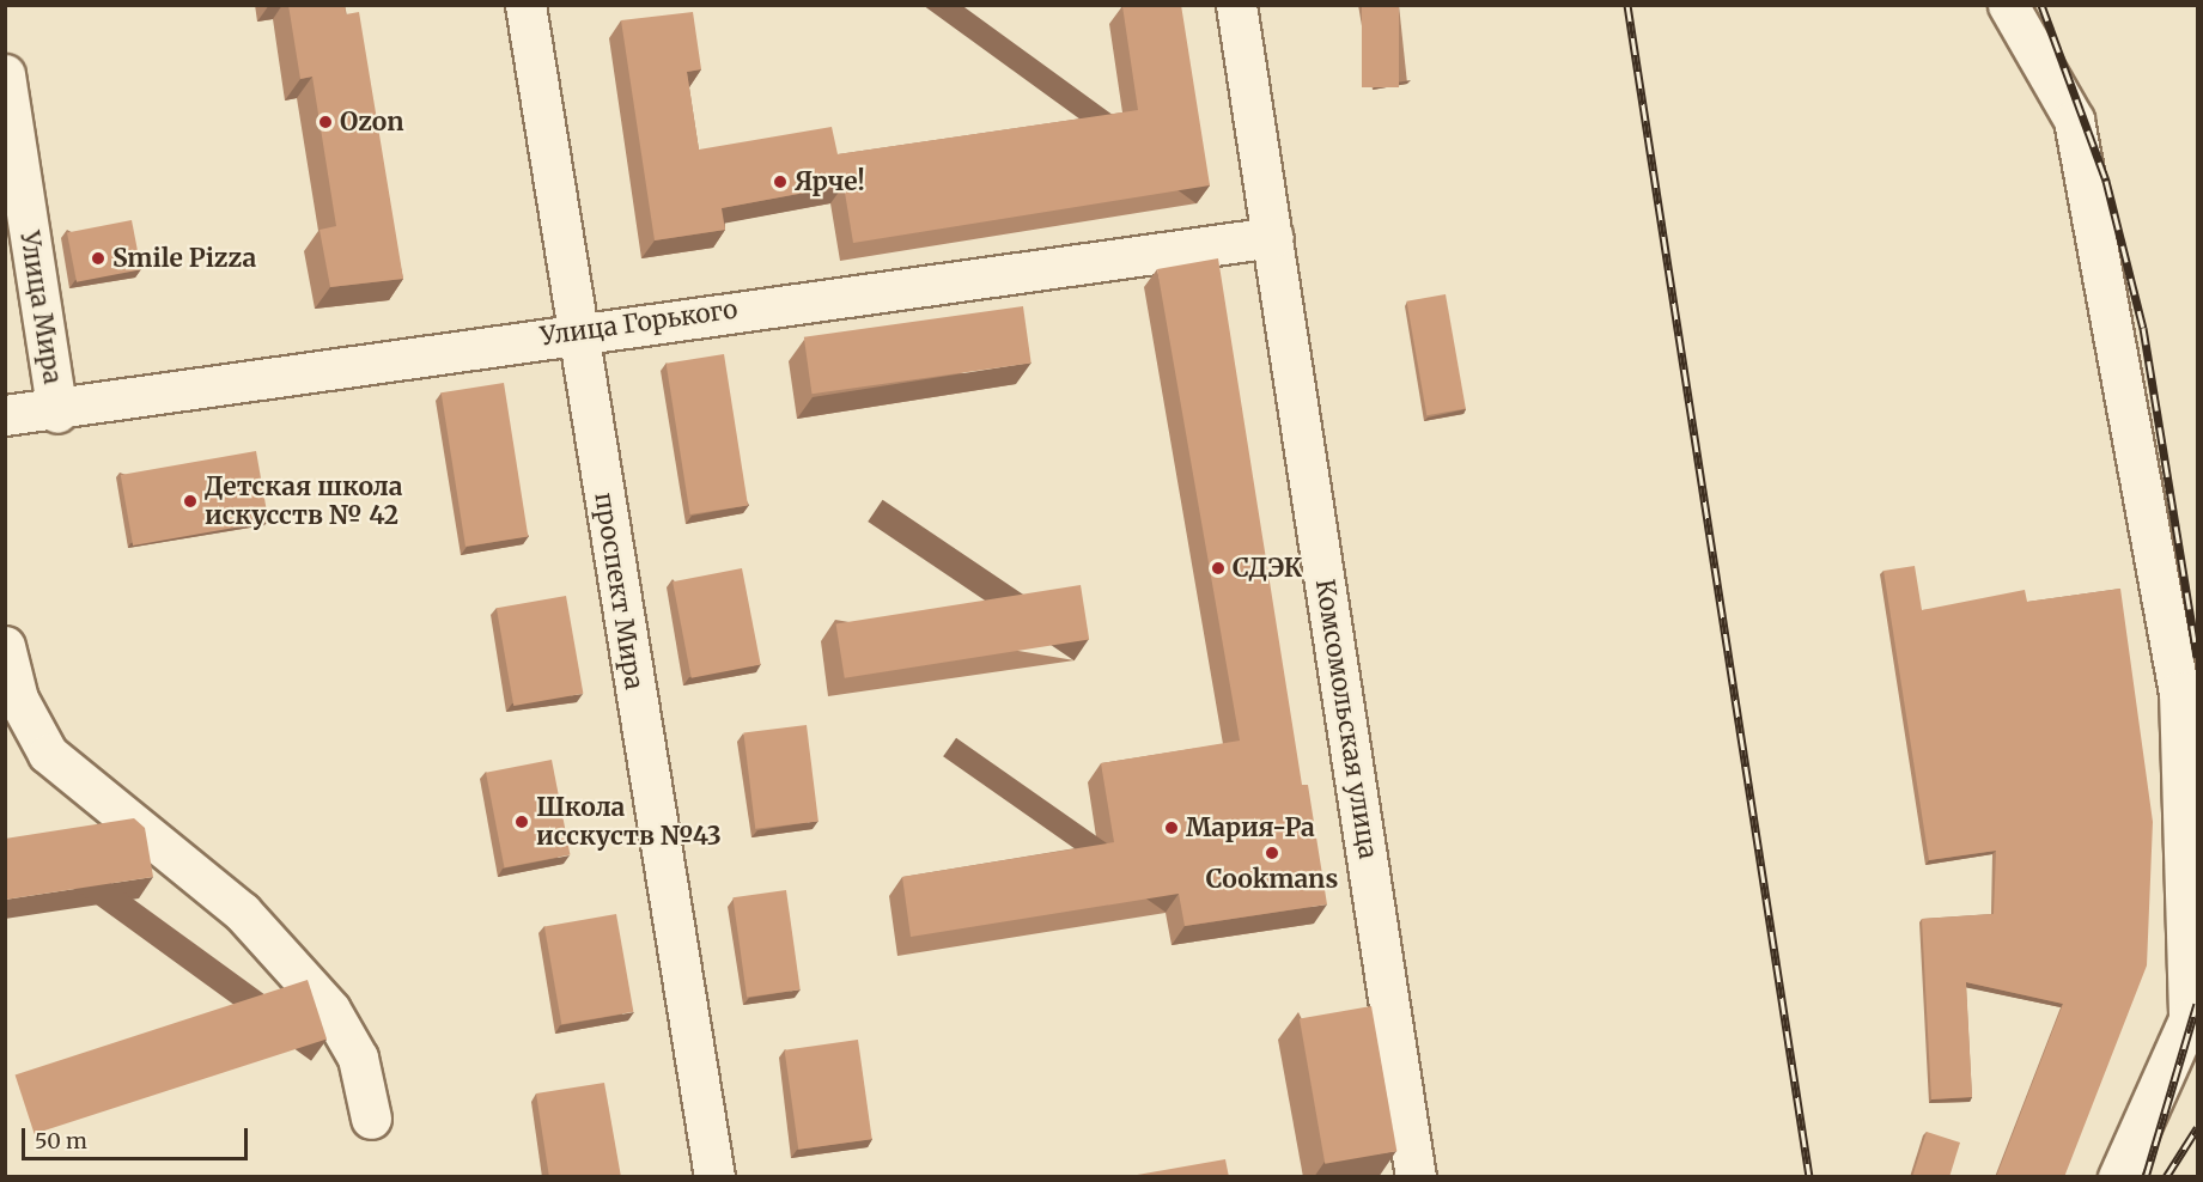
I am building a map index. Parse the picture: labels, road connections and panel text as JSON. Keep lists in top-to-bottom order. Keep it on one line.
{"streets":{"street":["Улица Мира","Улица Горького","проспект Мира","Комсомольская улица"]},"crossings":[["Улица Мира","Улица Горького"],["Улица Горького","проспект Мира"],["Улица Горького","Комсомольская улица"]],"places":["Ozon","Ярче!","Smile Pizza","Детская школа искусств № 42","СДЭК","Школа исскуств №43","Мария-Ра","Cookmans"],"scale_bar":"50 m"}
